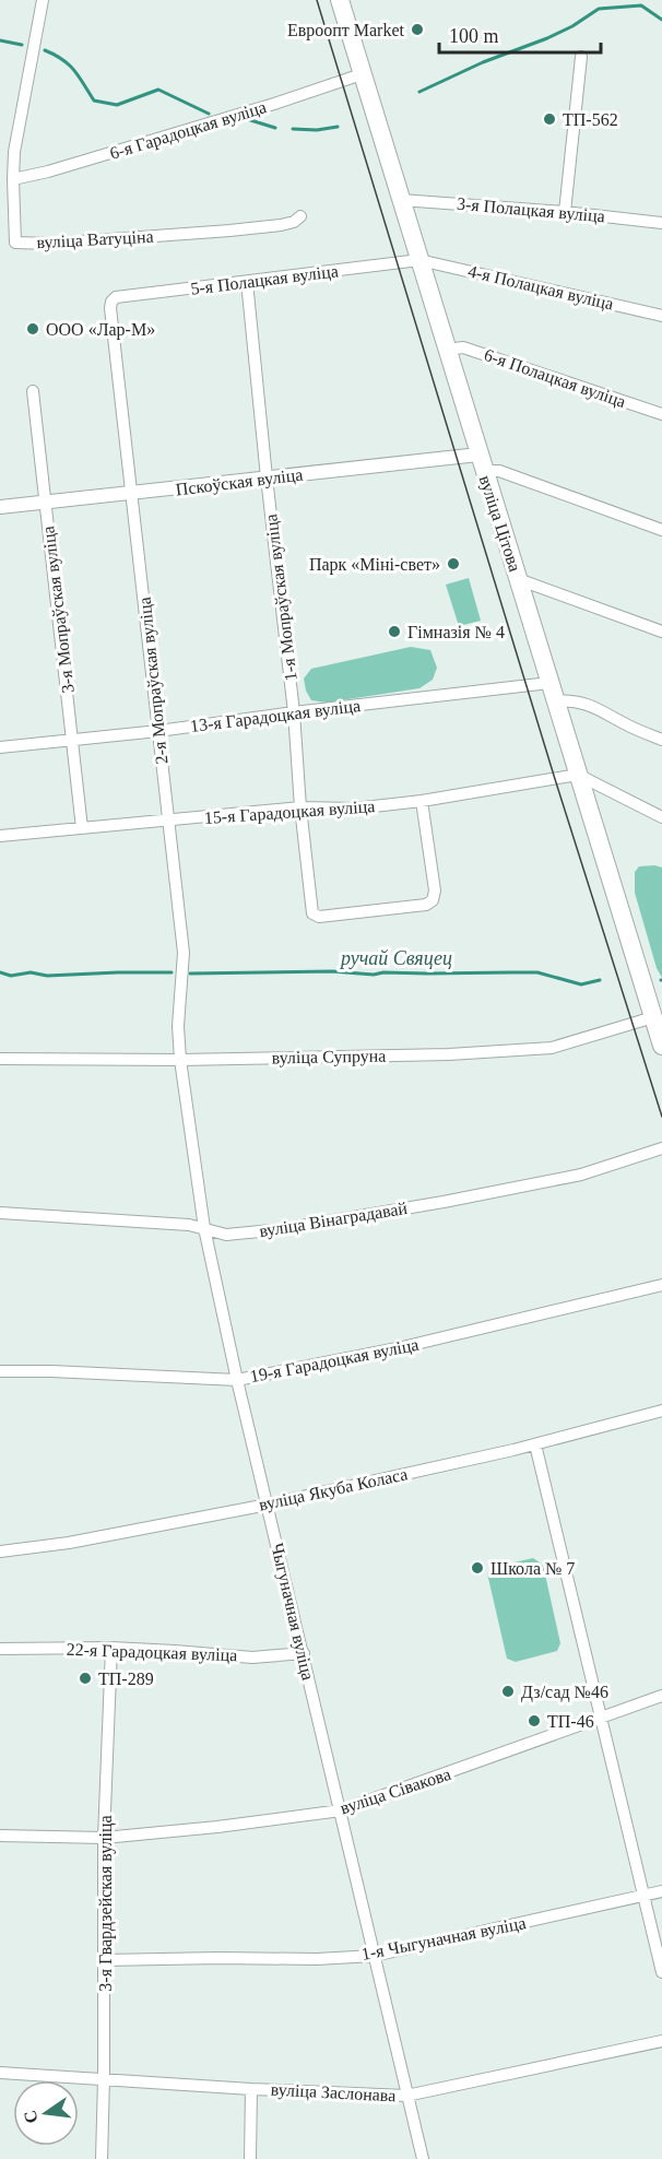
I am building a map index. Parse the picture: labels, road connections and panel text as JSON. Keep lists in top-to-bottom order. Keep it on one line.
{"streets":{"main road":["вуліца Цітова"],"street":["6-я Гарадоцкая вуліца","3-я Полацкая вуліца","вуліца Ватуціна","5-я Полацкая вуліца","4-я Полацкая вуліца","6-я Полацкая вуліца","Пскоўская вуліца","1-я Мопраўская вуліца","3-я Мопраўская вуліца","2-я Мопраўская вуліца","13-я Гарадоцкая вуліца","15-я Гарадоцкая вуліца","вуліца Супруна","вуліца Вінаградавай","19-я Гарадоцкая вуліца","вуліца Якуба Коласа","Чыгуначная вуліца","22-я Гарадоцкая вуліца","вуліца Сівакова","3-я Гвардзейская вуліца","1-я Чыгуначная вуліца","вуліца Заслонава"]},"crossings":[["6-я Гарадоцкая вуліца","вуліца Ватуціна"],["6-я Гарадоцкая вуліца","вуліца Цітова"],["3-я Полацкая вуліца","вуліца Цітова"],["5-я Полацкая вуліца","4-я Полацкая вуліца"],["5-я Полацкая вуліца","вуліца Цітова"],["5-я Полацкая вуліца","1-я Мопраўская вуліца"],["5-я Полацкая вуліца","2-я Мопраўская вуліца"],["4-я Полацкая вуліца","вуліца Цітова"],["6-я Полацкая вуліца","вуліца Цітова"],["Пскоўская вуліца","вуліца Цітова"],["Пскоўская вуліца","1-я Мопраўская вуліца"],["Пскоўская вуліца","3-я Мопраўская вуліца"],["Пскоўская вуліца","2-я Мопраўская вуліца"],["вуліца Цітова","13-я Гарадоцкая вуліца"],["вуліца Цітова","15-я Гарадоцкая вуліца"],["вуліца Цітова","вуліца Супруна"],["1-я Мопраўская вуліца","13-я Гарадоцкая вуліца"],["1-я Мопраўская вуліца","15-я Гарадоцкая вуліца"],["3-я Мопраўская вуліца","13-я Гарадоцкая вуліца"],["3-я Мопраўская вуліца","15-я Гарадоцкая вуліца"],["2-я Мопраўская вуліца","13-я Гарадоцкая вуліца"],["2-я Мопраўская вуліца","15-я Гарадоцкая вуліца"],["2-я Мопраўская вуліца","вуліца Супруна"],["2-я Мопраўская вуліца","Чыгуначная вуліца"],["вуліца Супруна","Чыгуначная вуліца"],["вуліца Вінаградавай","Чыгуначная вуліца"],["19-я Гарадоцкая вуліца","Чыгуначная вуліца"],["вуліца Якуба Коласа","Чыгуначная вуліца"],["Чыгуначная вуліца","22-я Гарадоцкая вуліца"],["Чыгуначная вуліца","вуліца Сівакова"],["Чыгуначная вуліца","1-я Чыгуначная вуліца"],["Чыгуначная вуліца","вуліца Заслонава"],["22-я Гарадоцкая вуліца","3-я Гвардзейская вуліца"],["вуліца Сівакова","3-я Гвардзейская вуліца"],["3-я Гвардзейская вуліца","1-я Чыгуначная вуліца"],["3-я Гвардзейская вуліца","вуліца Заслонава"]],"water":["ручай Свяцец"],"places":["Евроопт Market","ТП-562","ООО «Лар-М»","Парк «Міні-свет»","Гімназія № 4","Школа № 7","ТП-289","Дз/сад №46","ТП-46"],"scale_bar":"100 m","north":"left"}
